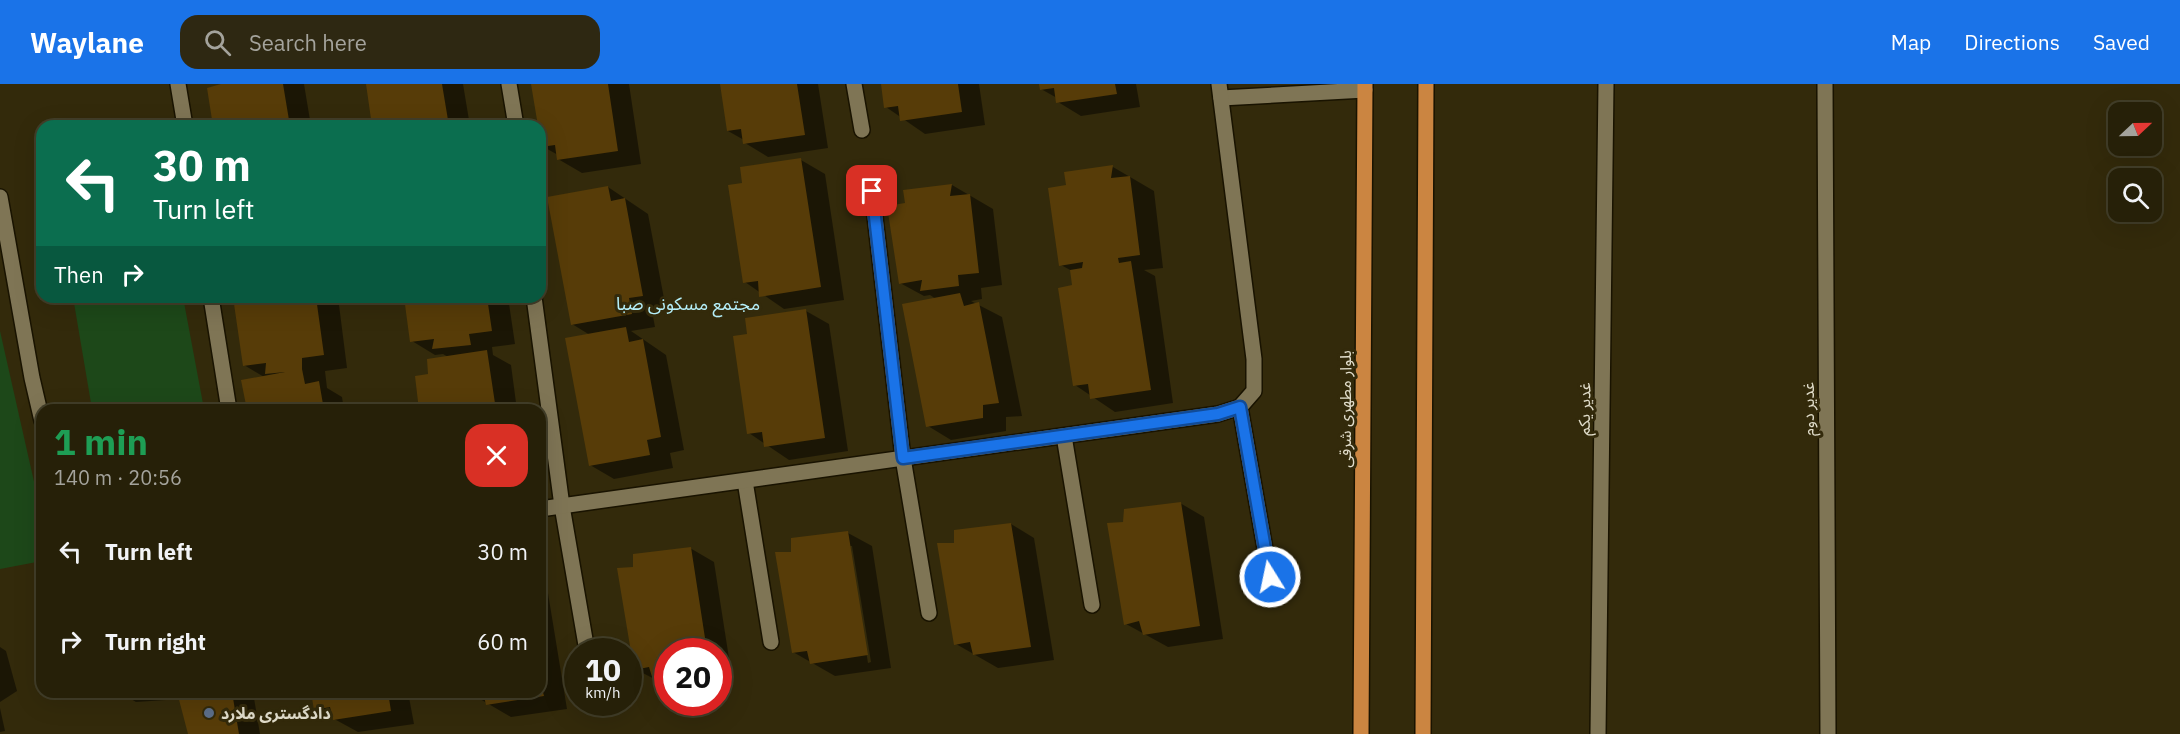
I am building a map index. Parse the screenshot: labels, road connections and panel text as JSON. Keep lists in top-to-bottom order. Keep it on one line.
{"streets":{"main road":["بلوار مطهری شرقی"],"street":["غدیر یکم","غدیر دوم"]},"districts":["مجتمع مسکونی صبا"],"places":["دادگستری ملارد"],"north":"right","page":{"header":"Waylane","search":"Search here","nav":["Map","Directions","Saved"],"turn":["30 m","Turn left"],"then":"Then","heading":["1 min","140 m · 20:56"],"list":[{"name":"Turn left","value":"30 m"},{"name":"Turn right","value":"60 m"}],"speed":"10 km/h","limit":"20"}}
